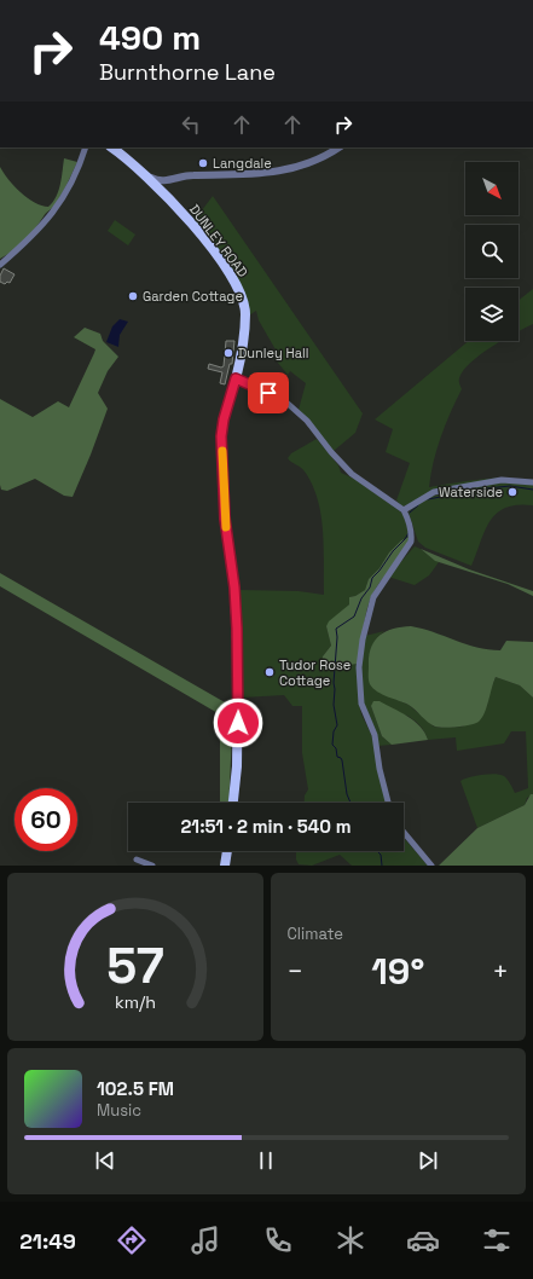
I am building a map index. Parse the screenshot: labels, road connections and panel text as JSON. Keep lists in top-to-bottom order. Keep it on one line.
{"streets":{"main road":["DUNLEY ROAD"]},"places":["Langdale","Garden Cottage","Dunley Hall","Waterside","Tudor Rose Cottage"],"north":"bottom right","page":{"turn":["490 m","Burnthorne Lane"],"limit":"60","trip":"21:51 · 2 min · 540 m","tile":"Climate","heat":["−","19°","+"],"song":["102.5 FM","Music"],"tabs":"21:49","gauge":["57","km/h"]}}
